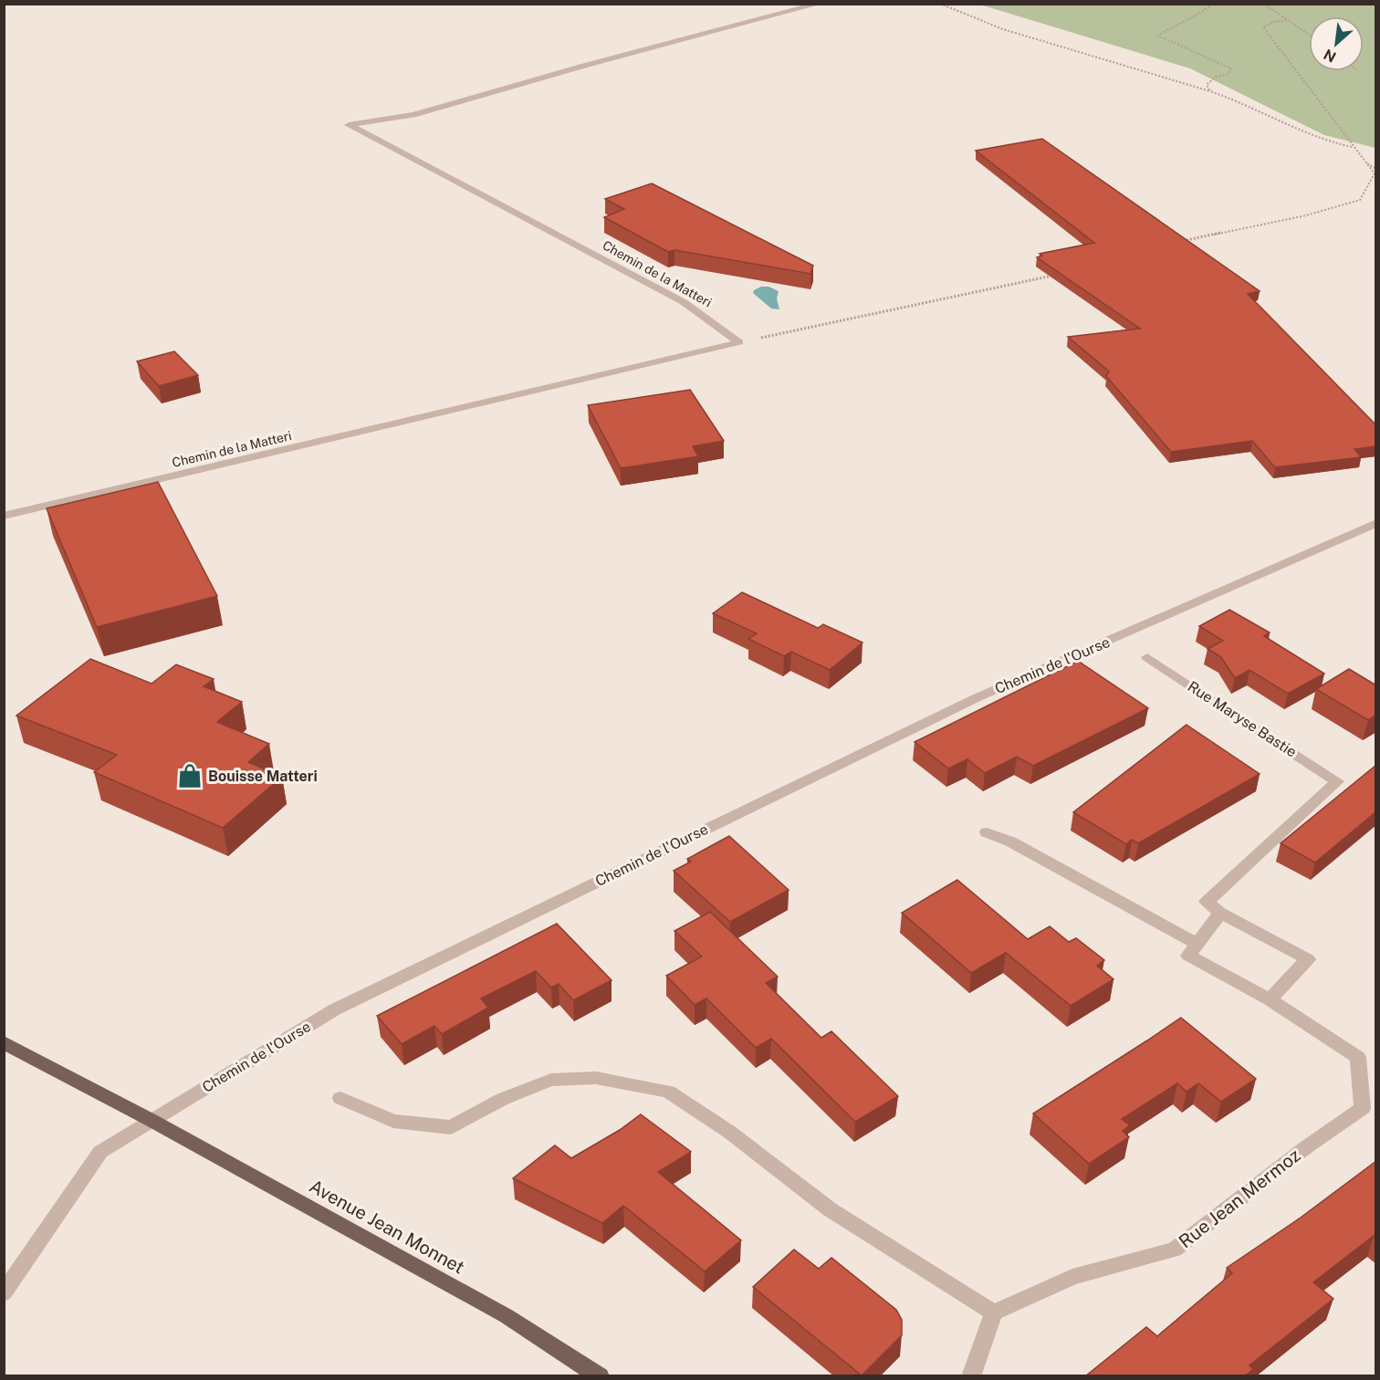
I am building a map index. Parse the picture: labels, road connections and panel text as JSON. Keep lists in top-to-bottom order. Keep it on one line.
{"streets":{"main road":["Avenue Jean Monnet"],"street":["Chemin de la Matteri","Chemin de l'Ourse","Rue Maryse Bastie","Rue Jean Mermoz"]},"crossings":[["Chemin de l'Ourse","Avenue Jean Monnet"]],"places":{"shop":["Bouisse Matteri"]},"north":"bottom left"}
